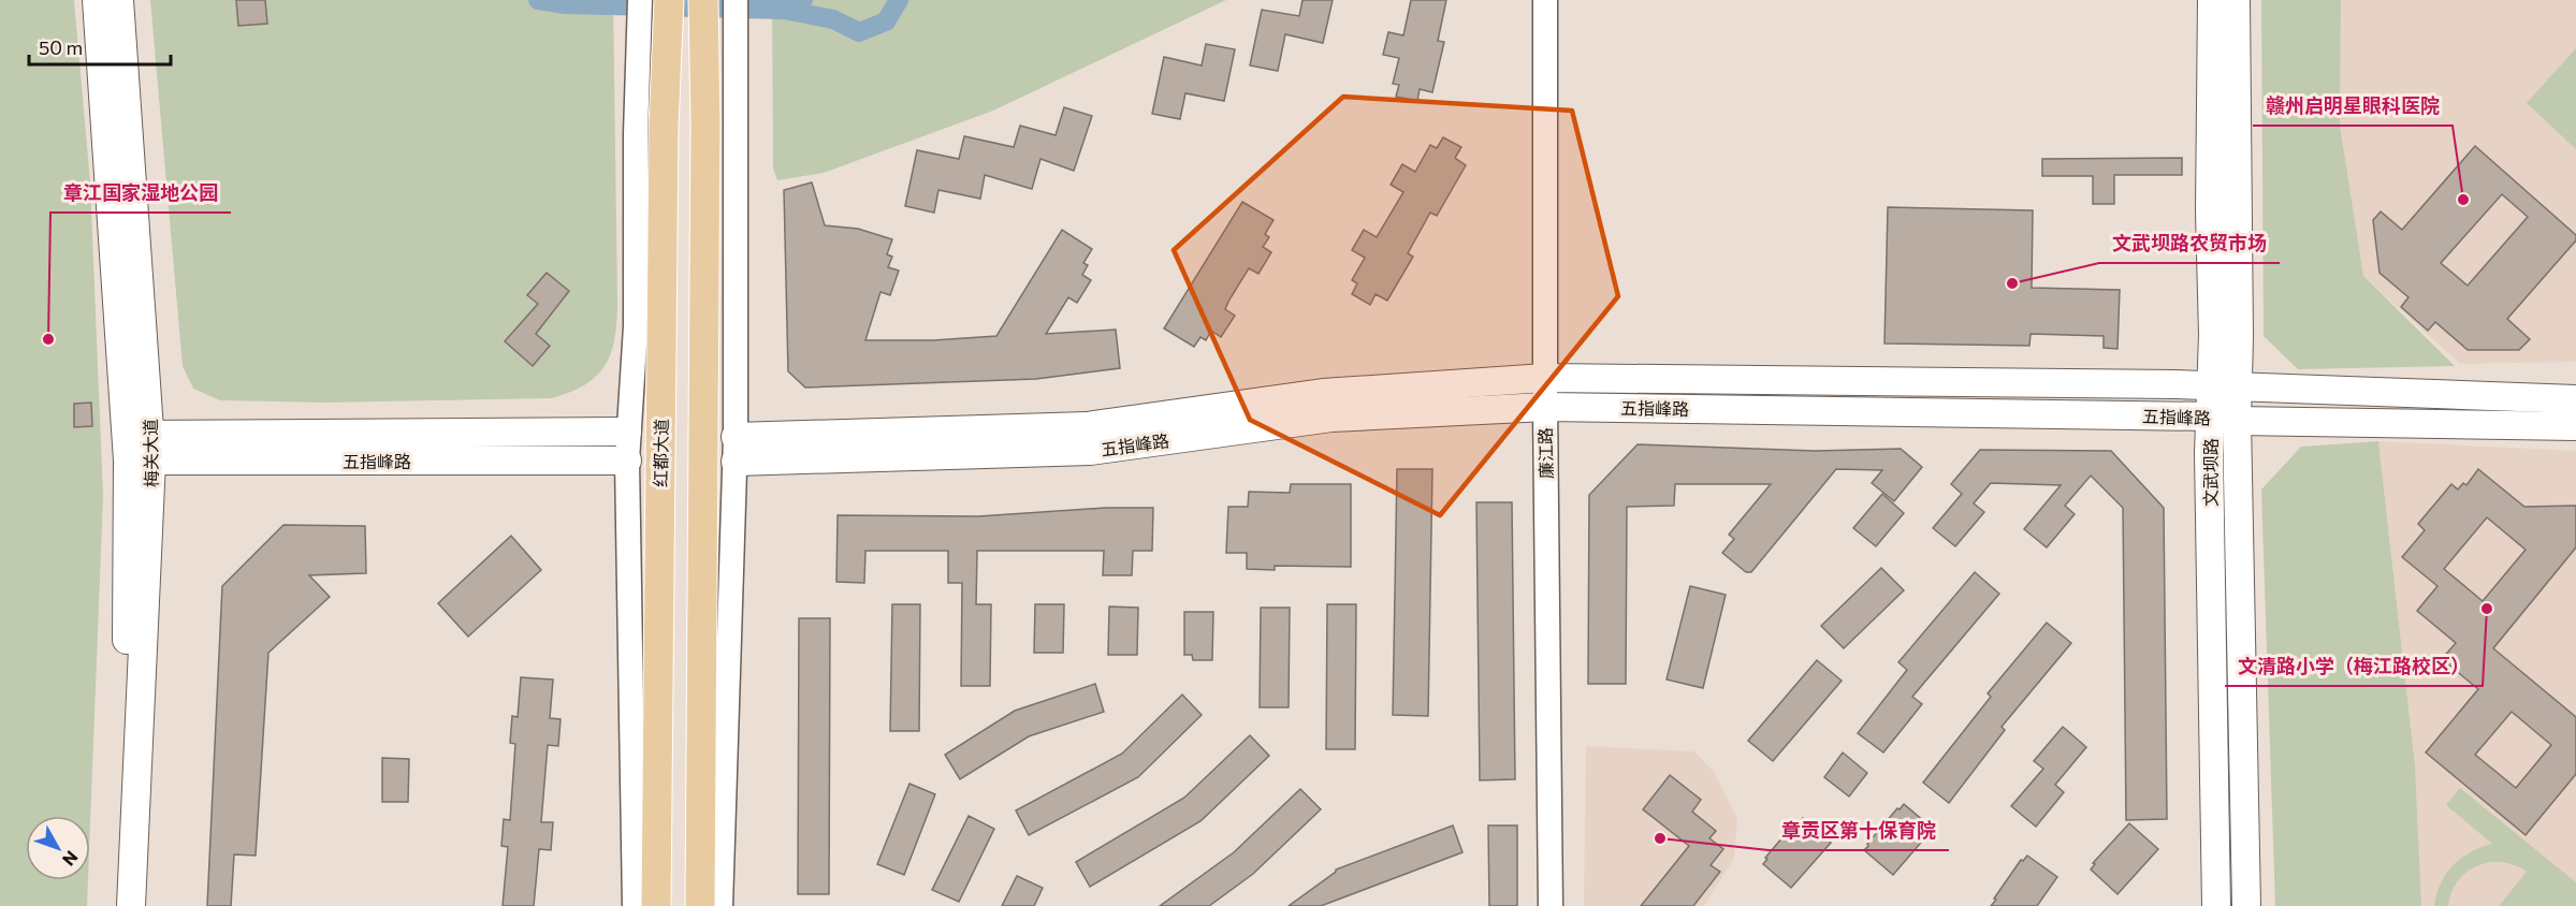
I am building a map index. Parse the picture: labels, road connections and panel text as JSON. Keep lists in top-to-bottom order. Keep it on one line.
{"streets":{"main road":["五指峰路","梅关大道","红都大道","文武坝路"],"street":["廉江路"]},"crossings":[["五指峰路","梅关大道"],["五指峰路","廉江路"],["五指峰路","文武坝路"]],"places":["赣州启明星眼科医院","文武坝路农贸市场","章江国家湿地公园","文清路小学（梅江路校区）","章贡区第十保育院"],"scale_bar":"50 m","north":"bottom right"}
